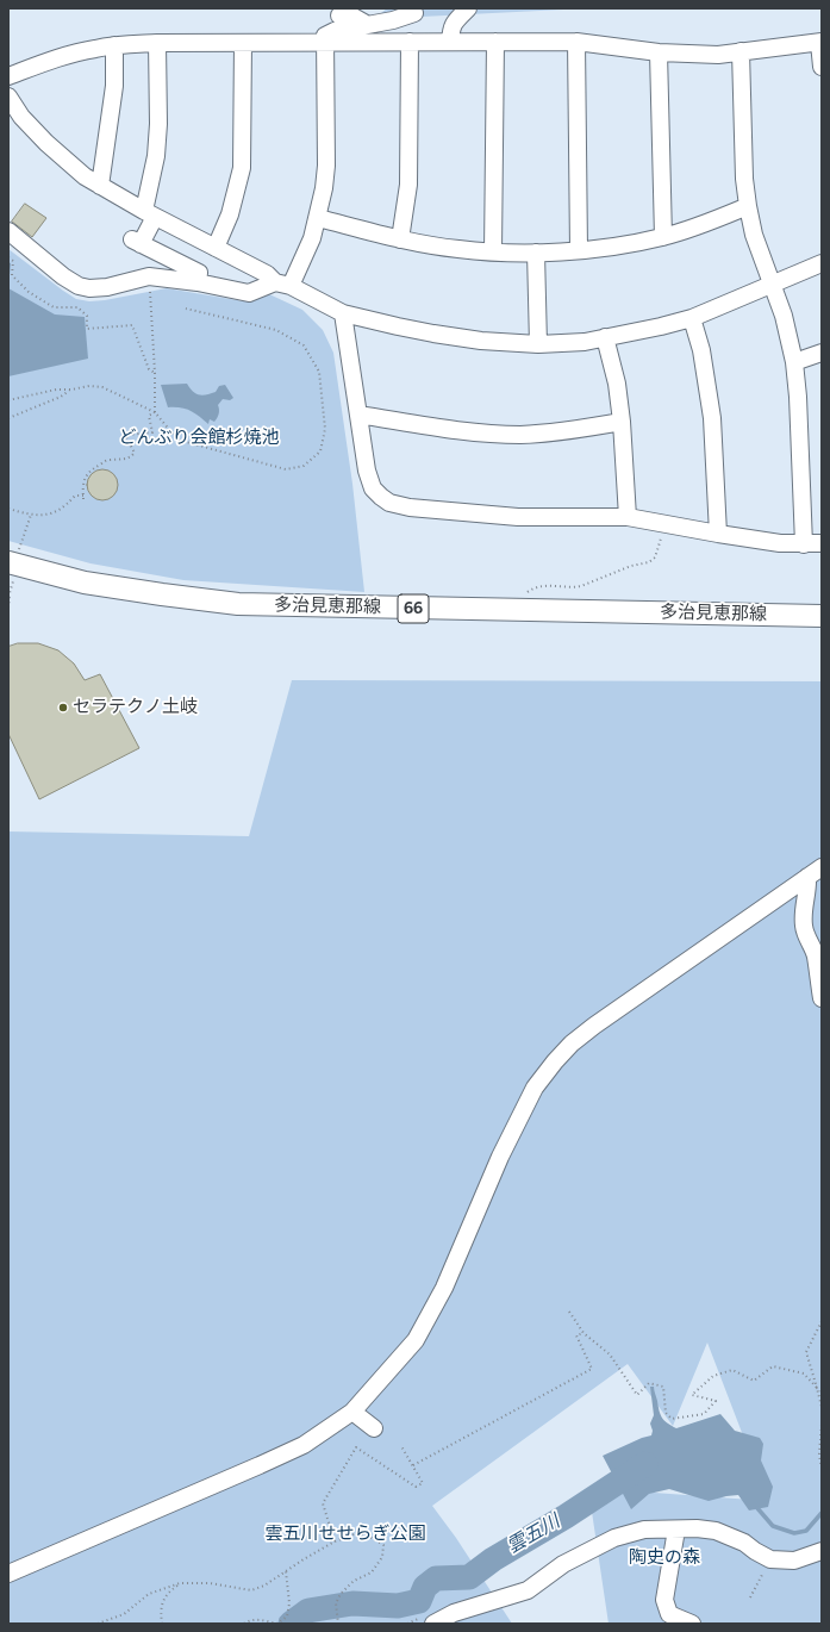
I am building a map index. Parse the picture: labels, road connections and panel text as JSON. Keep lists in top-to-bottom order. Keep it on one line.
{"streets":{"main road":["多治見恵那線","66"]},"water":["雲五川"],"parks":["どんぶり会館杉焼池","雲五川せせらぎ公園","陶史の森"],"places":["セラテクノ土岐"]}
